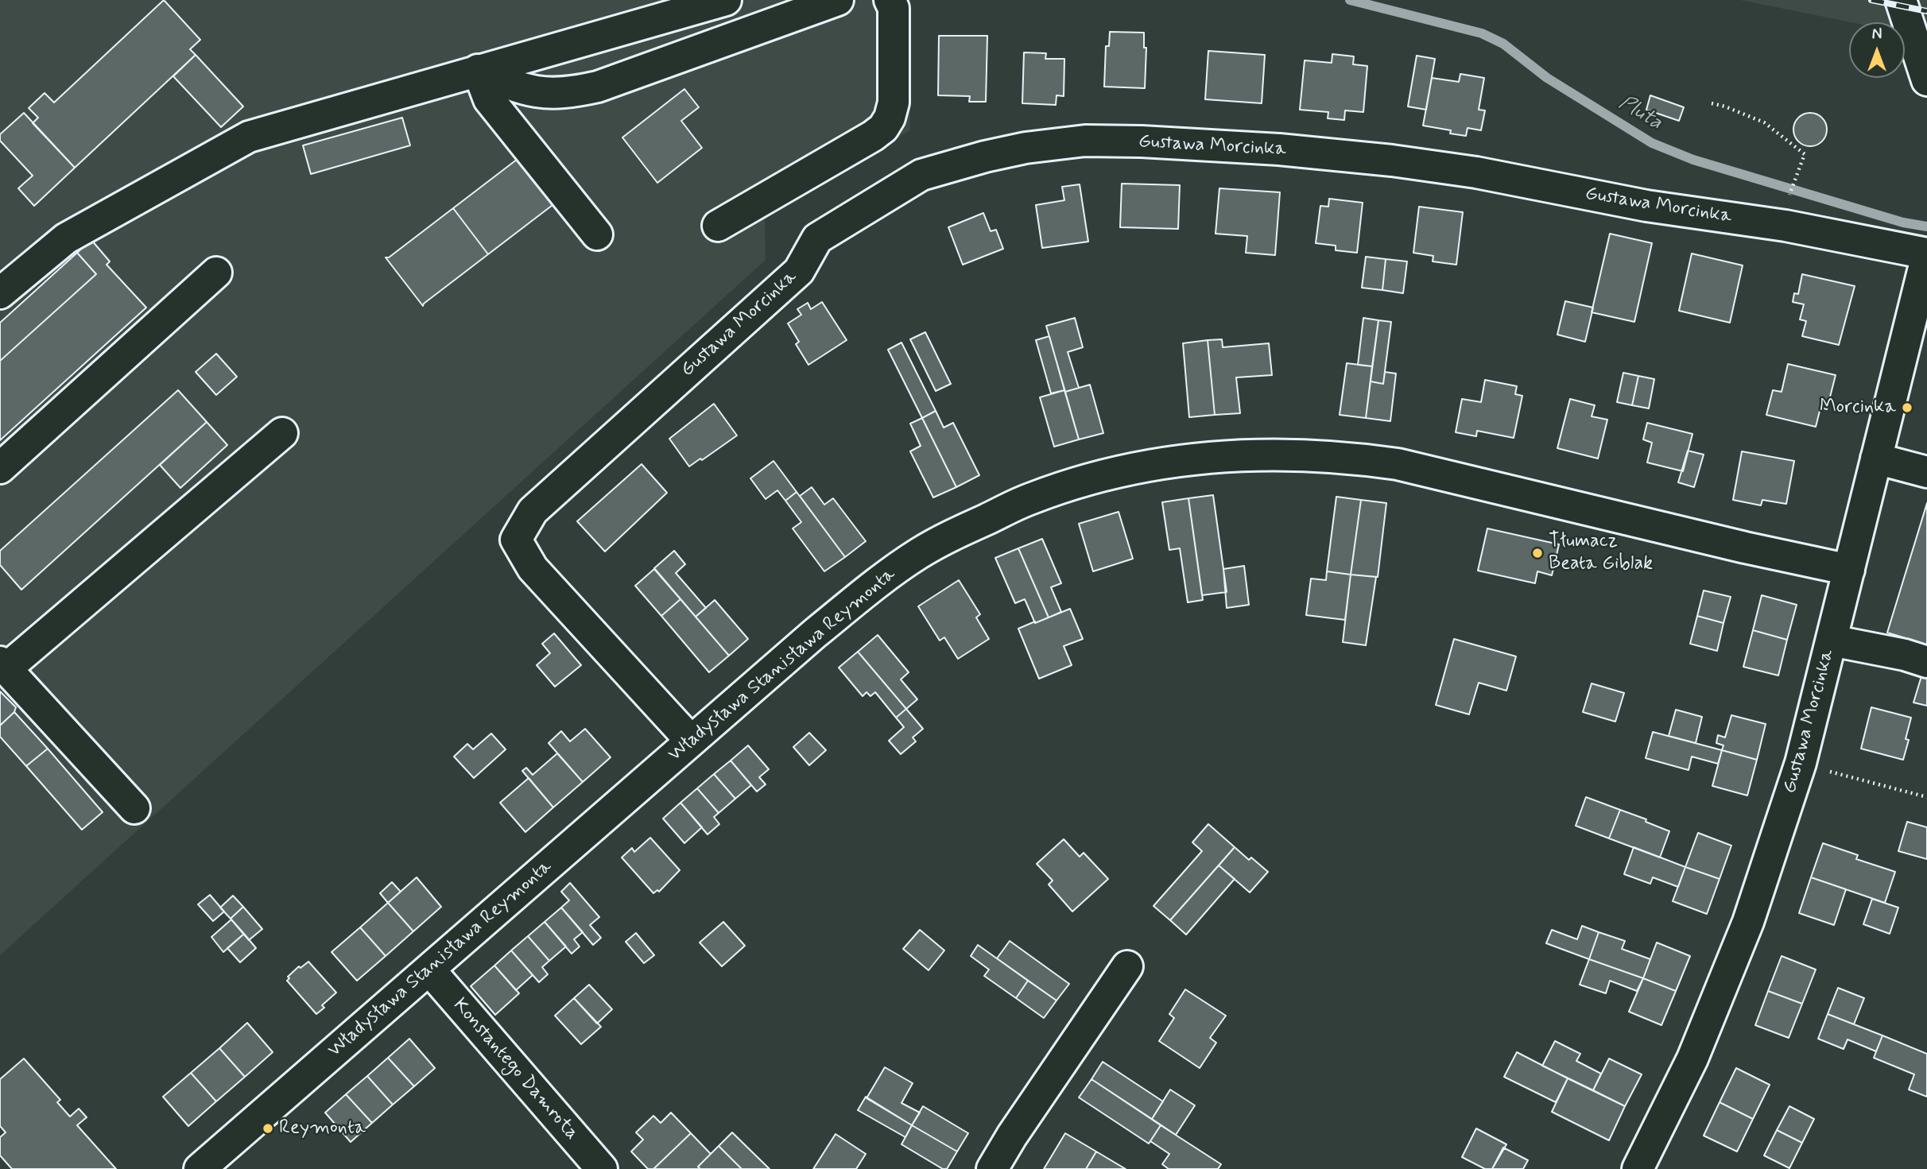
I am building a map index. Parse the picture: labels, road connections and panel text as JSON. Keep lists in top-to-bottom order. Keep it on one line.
{"streets":{"street":["Gustawa Morcinka","Władysława Stanisława Reymonta","Konstantego Damrota"]},"crossings":[["Gustawa Morcinka","Władysława Stanisława Reymonta"],["Władysława Stanisława Reymonta","Konstantego Damrota"]],"water":["Pluta"],"places":["Morcinka","Tłumacz Beata Giblak","Reymonta"],"north":"top"}
